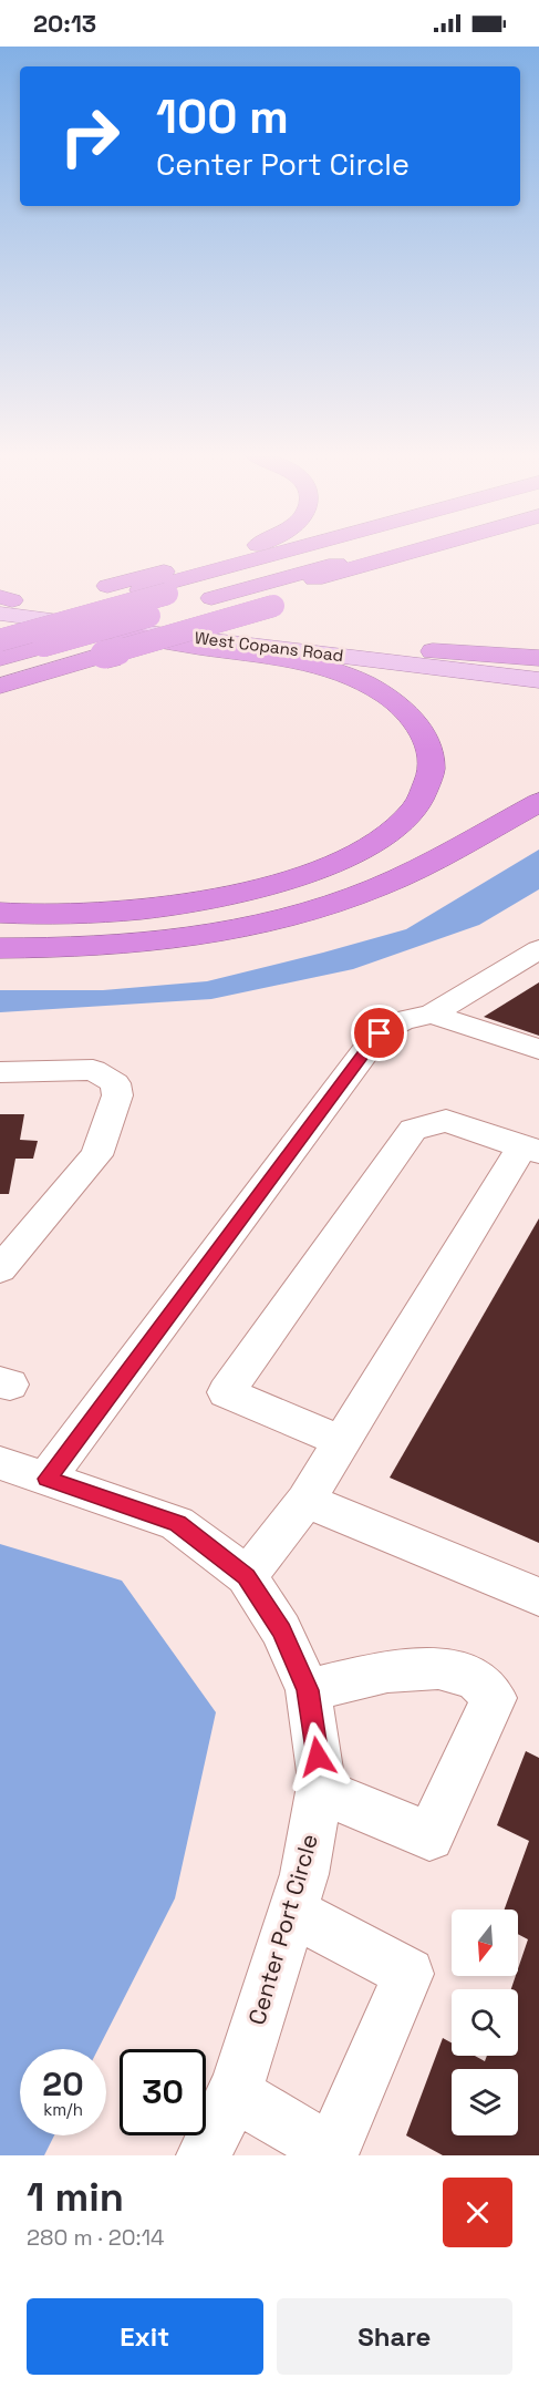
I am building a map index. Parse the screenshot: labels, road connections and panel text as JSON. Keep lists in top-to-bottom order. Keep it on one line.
{"streets":{"main road":["West Copans Road"],"street":["Center Port Circle"]},"north":"bottom","page":{"status":"20:13","turn":["100 m","Center Port Circle"],"speed":"20 km/h","limit":"30","heading":["1 min","280 m · 20:14"],"buttons":["Exit","Share"]}}
